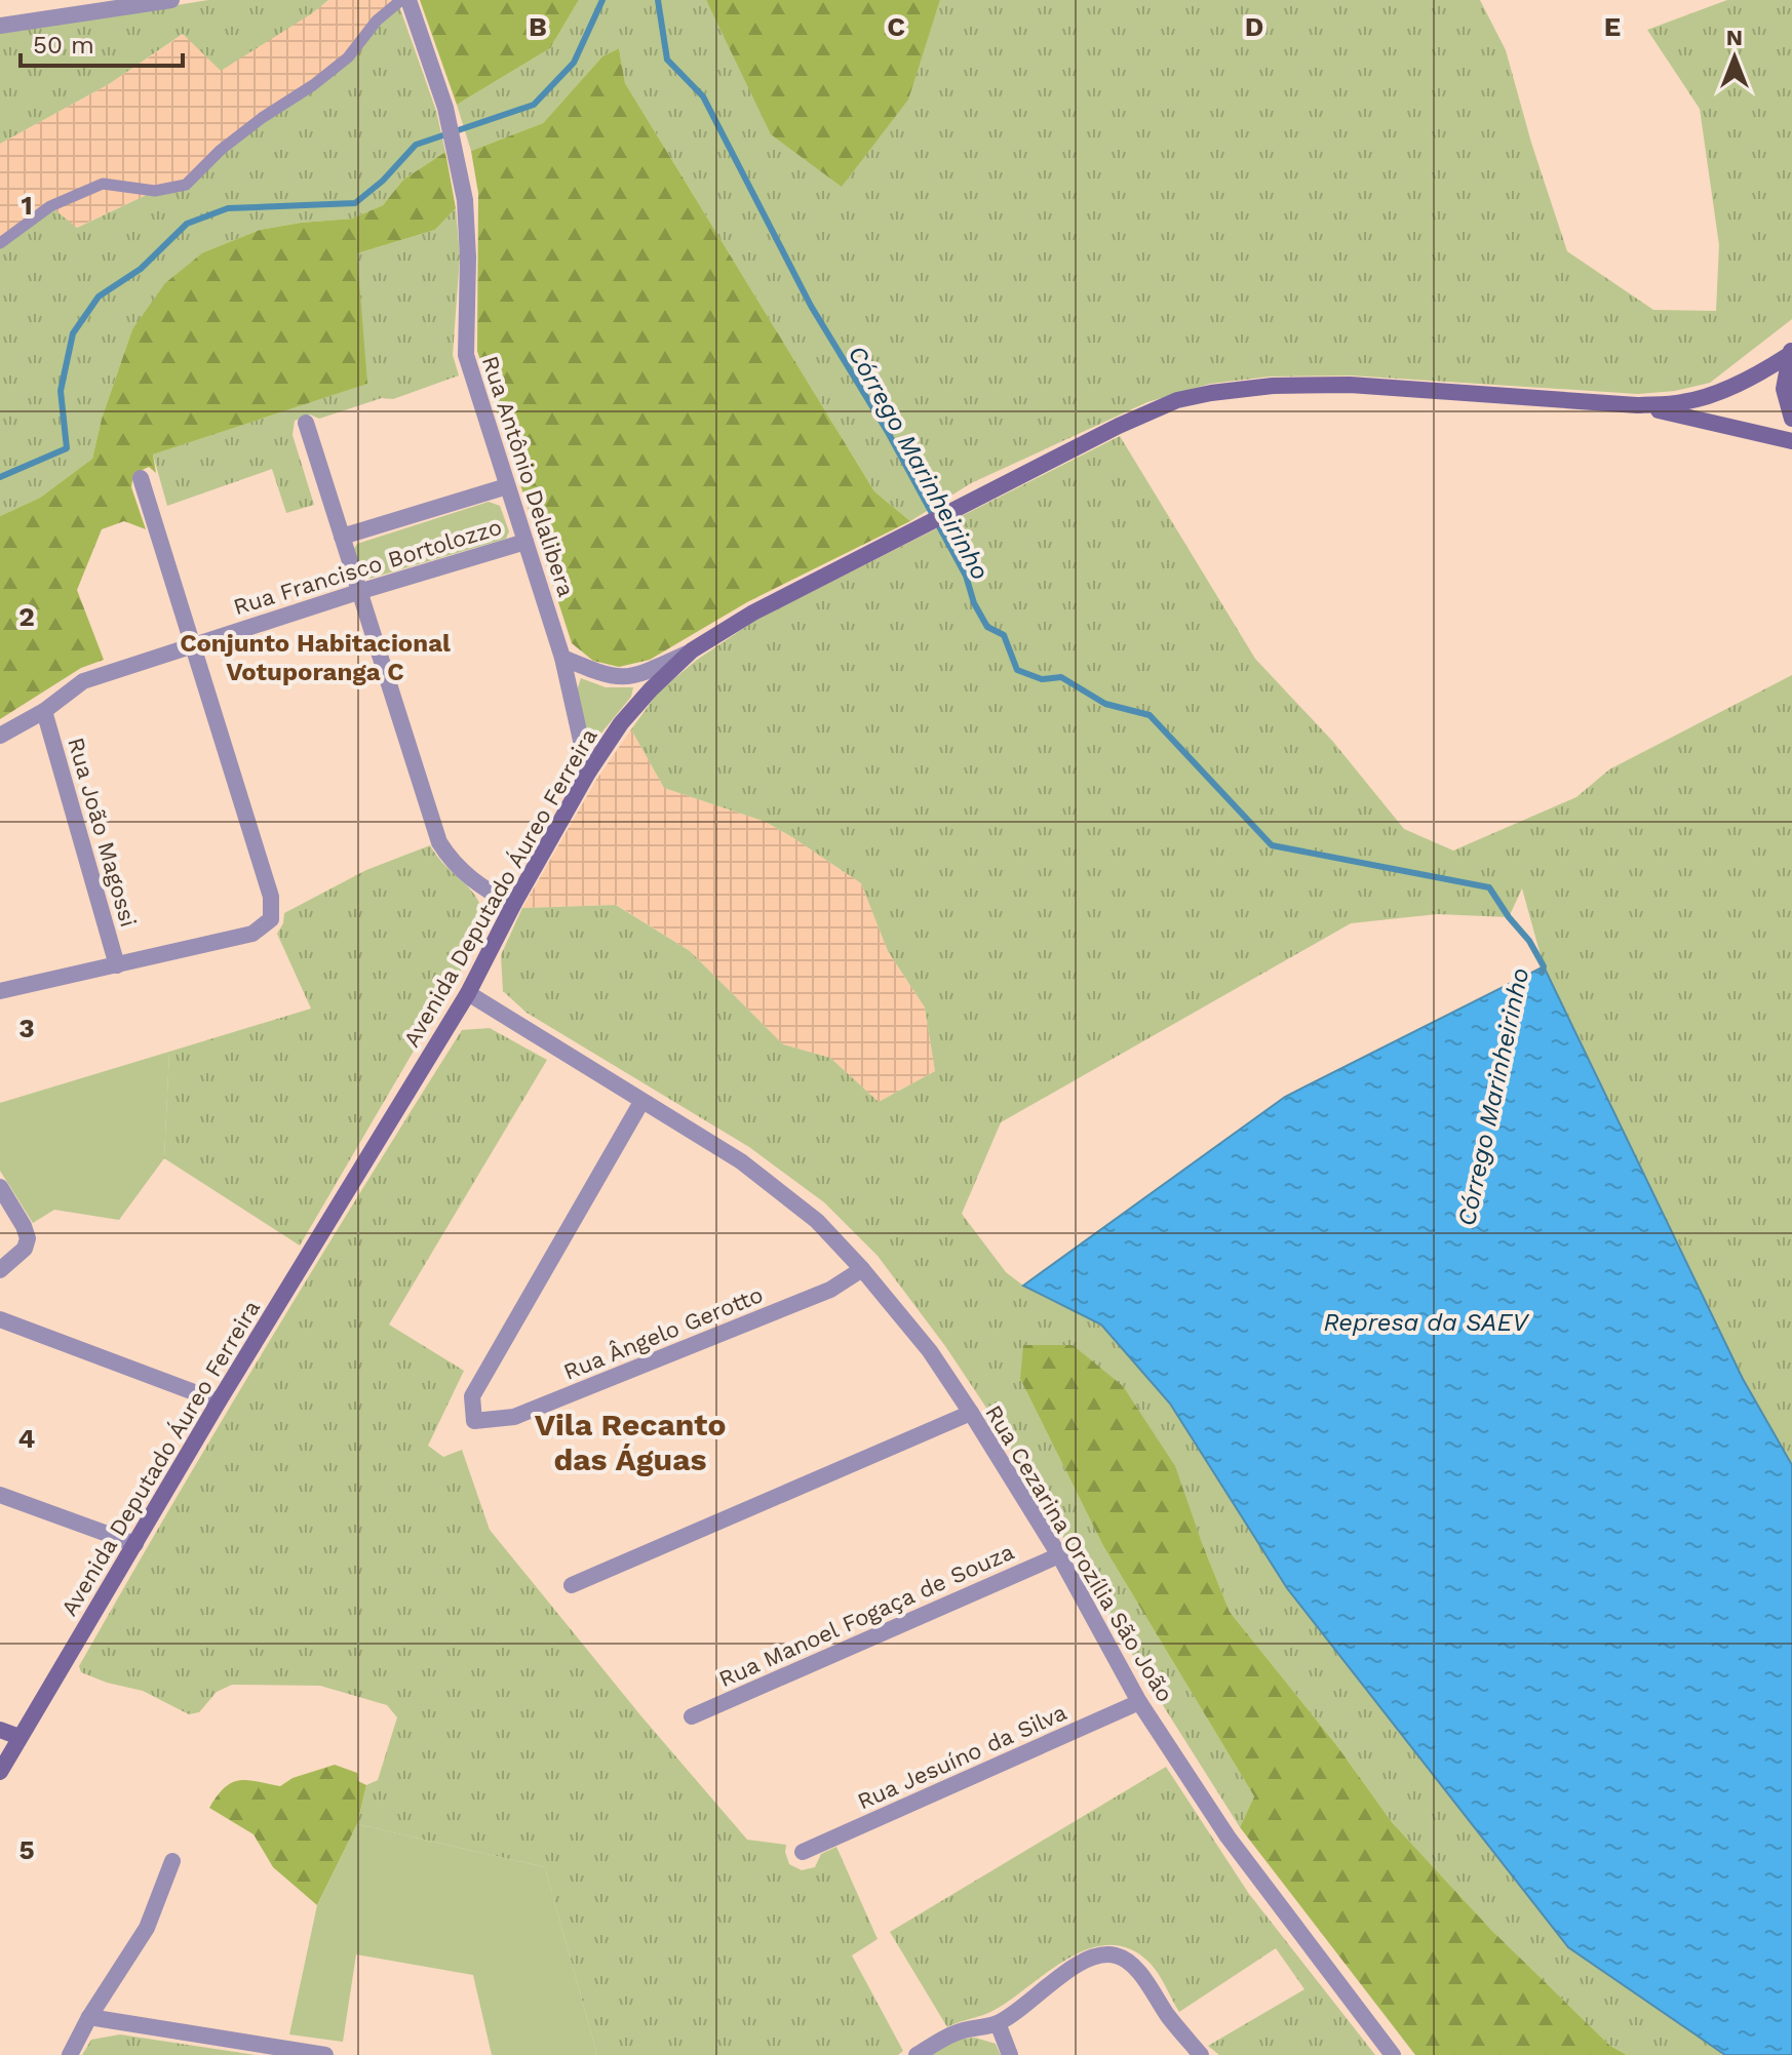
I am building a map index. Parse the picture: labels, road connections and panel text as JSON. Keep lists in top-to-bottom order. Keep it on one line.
{"streets":{"main road":["Avenida Deputado Áureo Ferreira"],"street":["Rua Antônio Delalibera","Rua Francisco Bortolozzo","Rua João Magossi","Rua Ângelo Gerotto","Rua Cezarina Orozília São João","Rua Manoel Fogaça de Souza","Rua Jesuíno da Silva"]},"crossings":[["Rua Antônio Delalibera","Rua Francisco Bortolozzo"],["Rua Antônio Delalibera","Avenida Deputado Áureo Ferreira"],["Rua Francisco Bortolozzo","Rua João Magossi"],["Avenida Deputado Áureo Ferreira","Rua Cezarina Orozília São João"],["Rua Ângelo Gerotto","Rua Cezarina Orozília São João"],["Rua Cezarina Orozília São João","Rua Manoel Fogaça de Souza"],["Rua Cezarina Orozília São João","Rua Jesuíno da Silva"]],"districts":["Conjunto Habitacional Votuporanga C","Vila Recanto das Águas"],"water":["Córrego Marinheirinho","Represa da SAEV"],"scale_bar":"50 m","north":"top","grid":{"columns":["B","C","D","E"],"rows":["1","2","3","4","5"]}}
